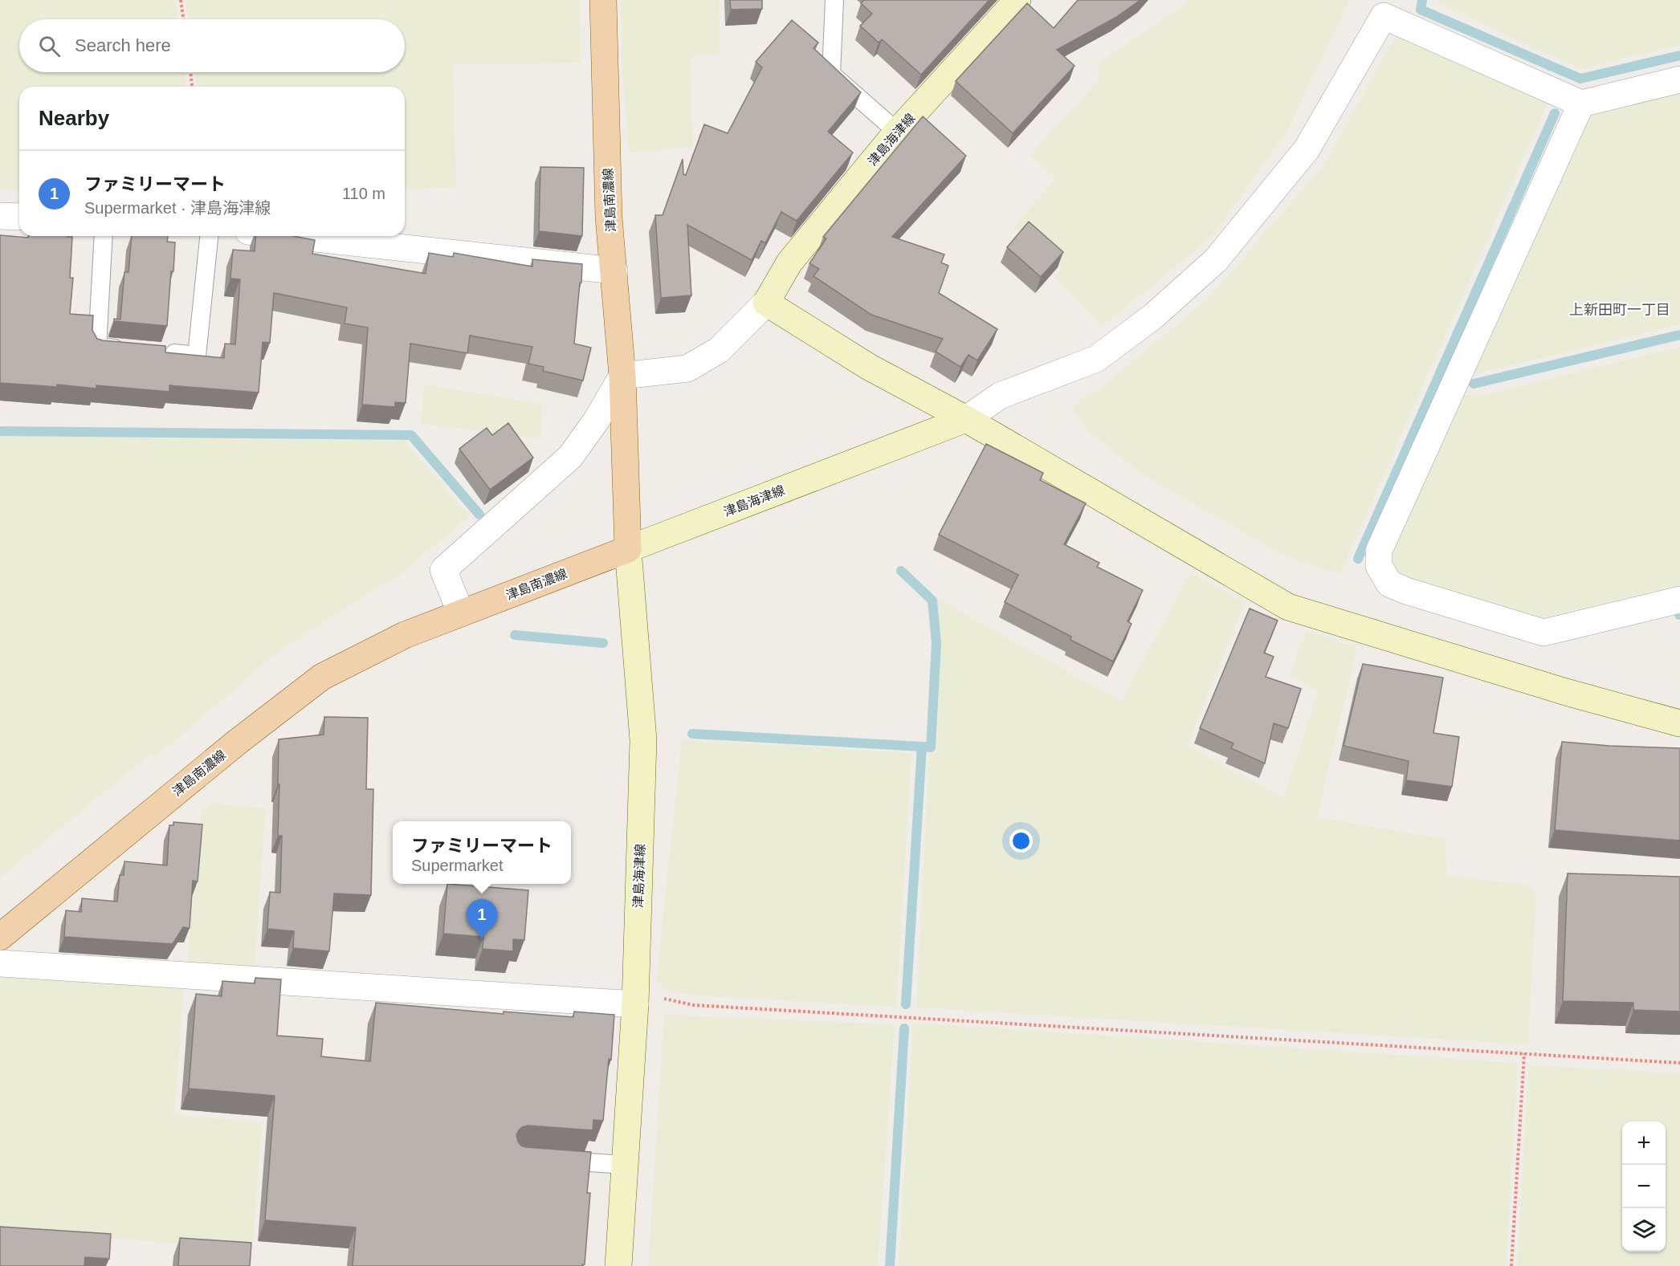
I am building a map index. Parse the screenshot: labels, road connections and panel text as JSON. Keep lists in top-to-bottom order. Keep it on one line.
{"streets":{"main road":["津島海津線","津島南濃線"]},"crossings":[["津島海津線","津島南濃線"]],"districts":["上新田町一丁目"],"page":{"search":"Search here","heading":"Nearby","list":[{"mark":"1","name":"ファミリーマート","note":"Supermarket · 津島海津線","value":"110 m"}],"popup":["ファミリーマート","Supermarket"],"pins":"1","map_buttons":["+","−"]}}
